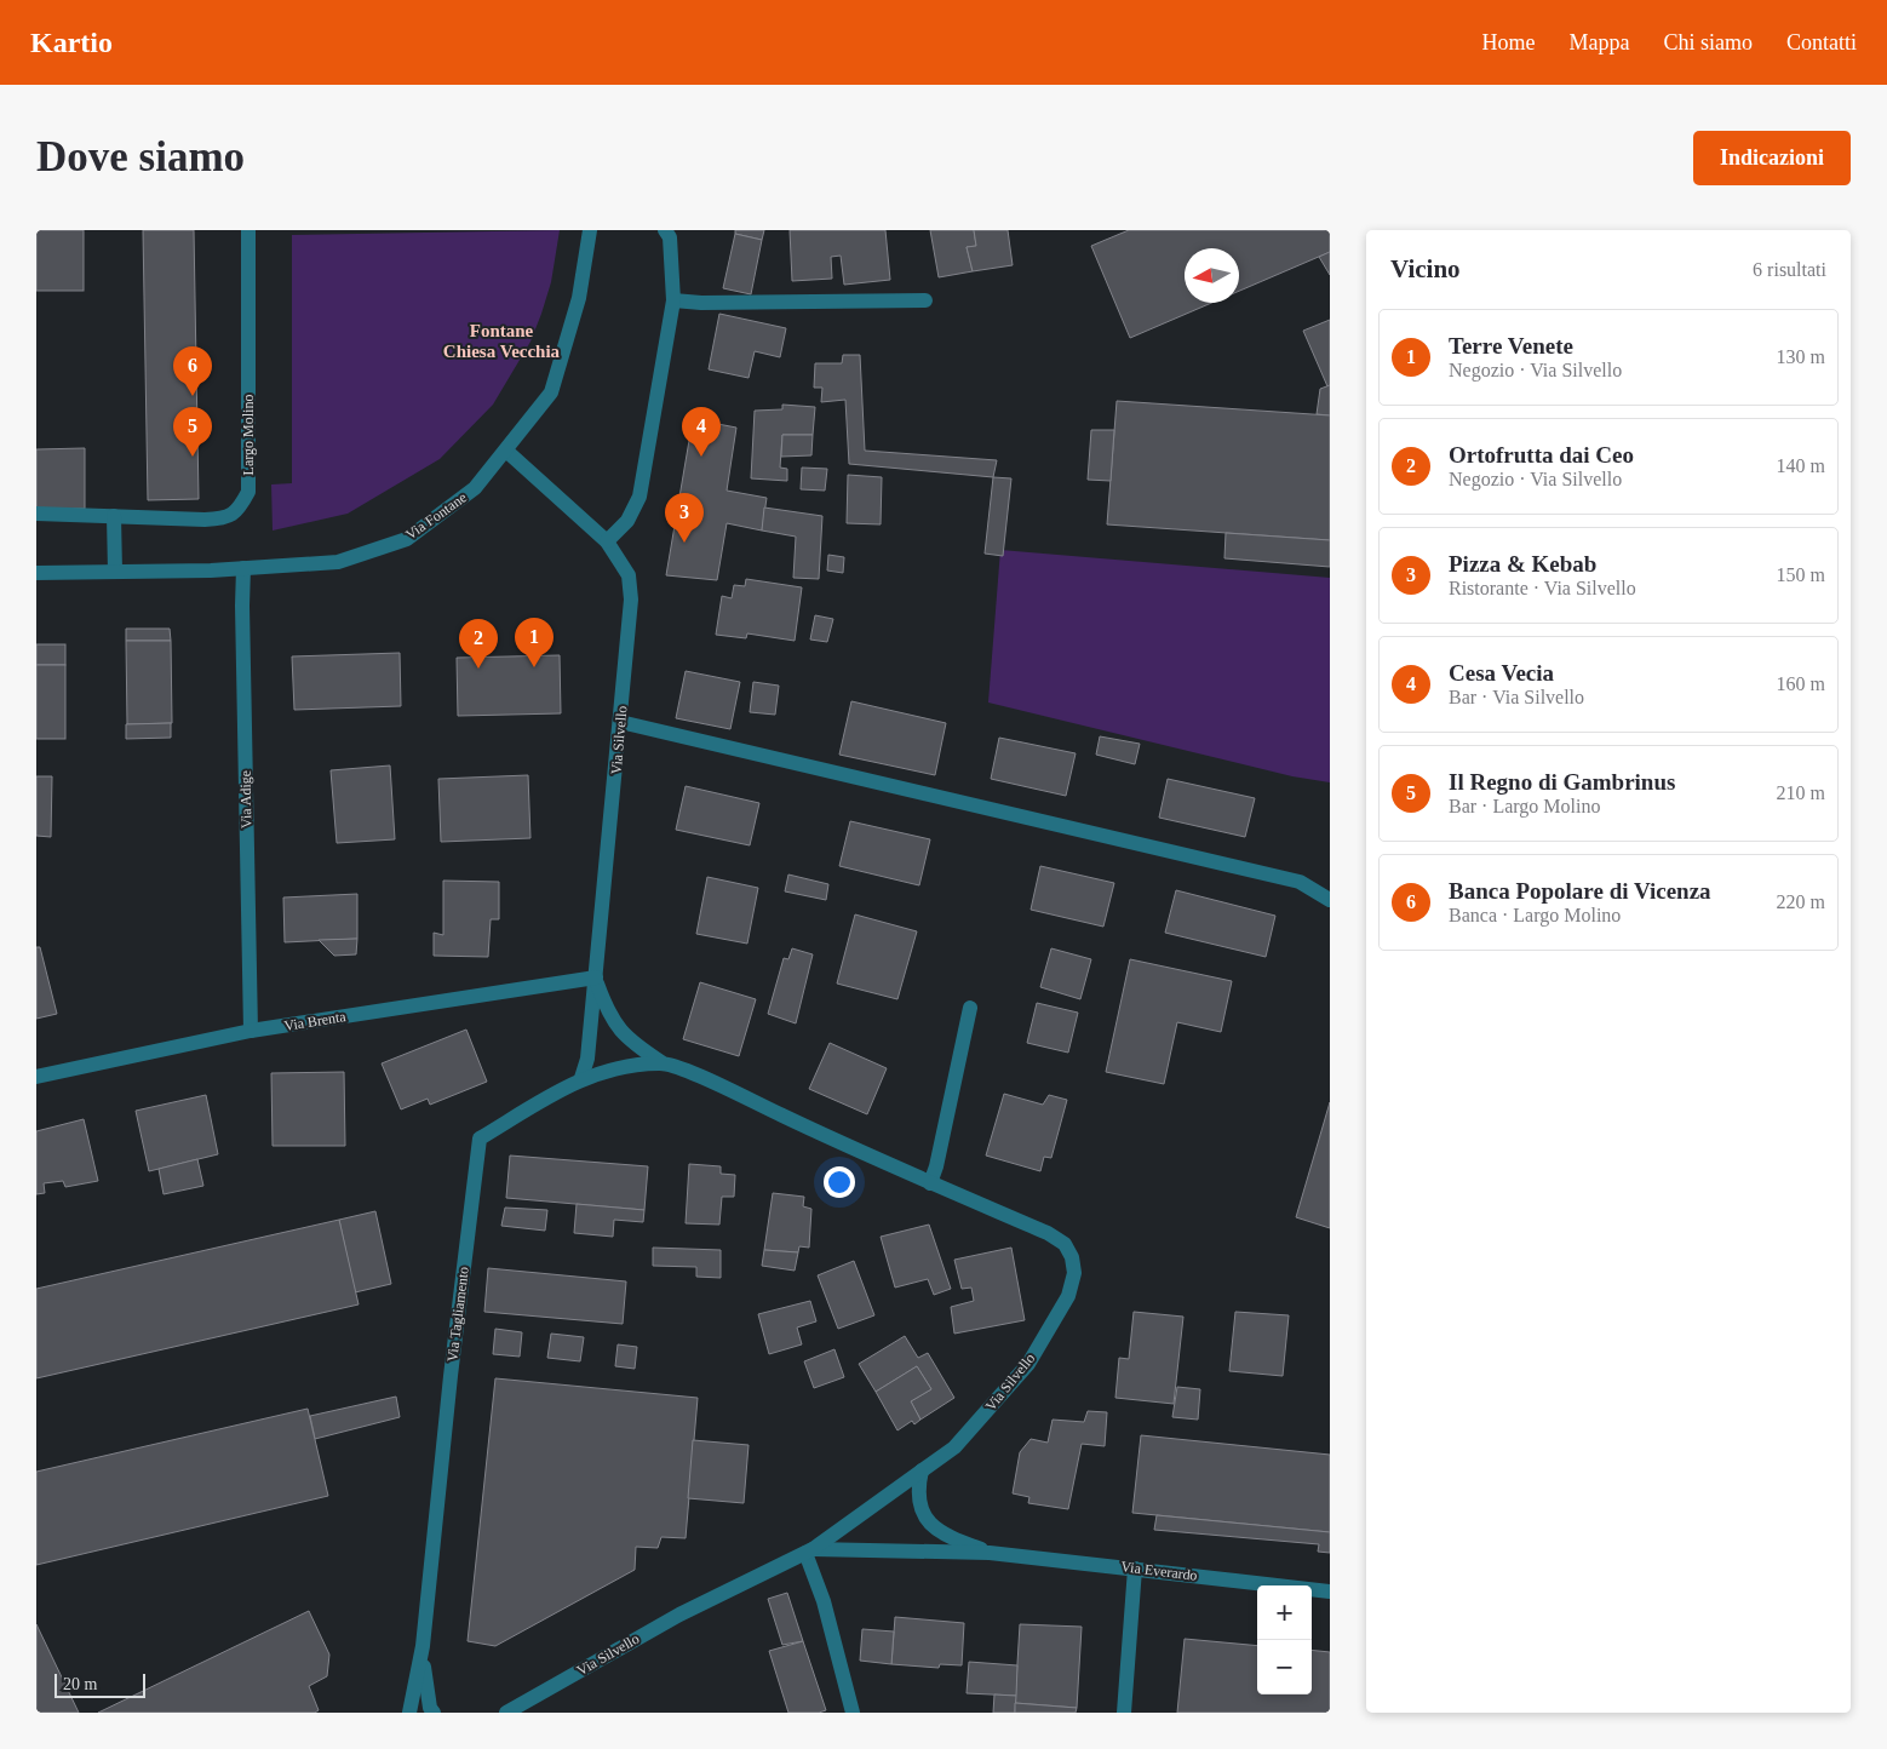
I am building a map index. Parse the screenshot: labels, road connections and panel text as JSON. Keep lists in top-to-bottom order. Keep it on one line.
{"streets":{"street":["Largo Molino","Via Fontane","Via Silvello","Via Adige","Via Brenta","Via Tagliamento","Via Everardo"]},"crossings":[["Via Fontane","Via Silvello"],["Via Fontane","Via Adige"],["Via Silvello","Via Brenta"],["Via Silvello","Via Tagliamento"],["Via Silvello","Via Everardo"],["Via Adige","Via Brenta"]],"districts":["Fontane Chiesa Vecchia"],"scale_bar":"20 m","north":"left","page":{"header":"Kartio","nav":["Home","Mappa","Chi siamo","Contatti"],"buttons":"Indicazioni","title":"Dove siamo","heading":["Vicino","6 risultati"],"list":[{"mark":"1","name":"Terre Venete","note":"Negozio · Via Silvello","value":"130 m"},{"mark":"2","name":"Ortofrutta dai Ceo","note":"Negozio · Via Silvello","value":"140 m"},{"mark":"3","name":"Pizza & Kebab","note":"Ristorante · Via Silvello","value":"150 m"},{"mark":"4","name":"Cesa Vecia","note":"Bar · Via Silvello","value":"160 m"},{"mark":"5","name":"Il Regno di Gambrinus","note":"Bar · Largo Molino","value":"210 m"},{"mark":"6","name":"Banca Popolare di Vicenza","note":"Banca · Largo Molino","value":"220 m"}],"pins":["6","4","5","3","1","2"],"map_buttons":["+","−"],"scale":"20 m"}}
